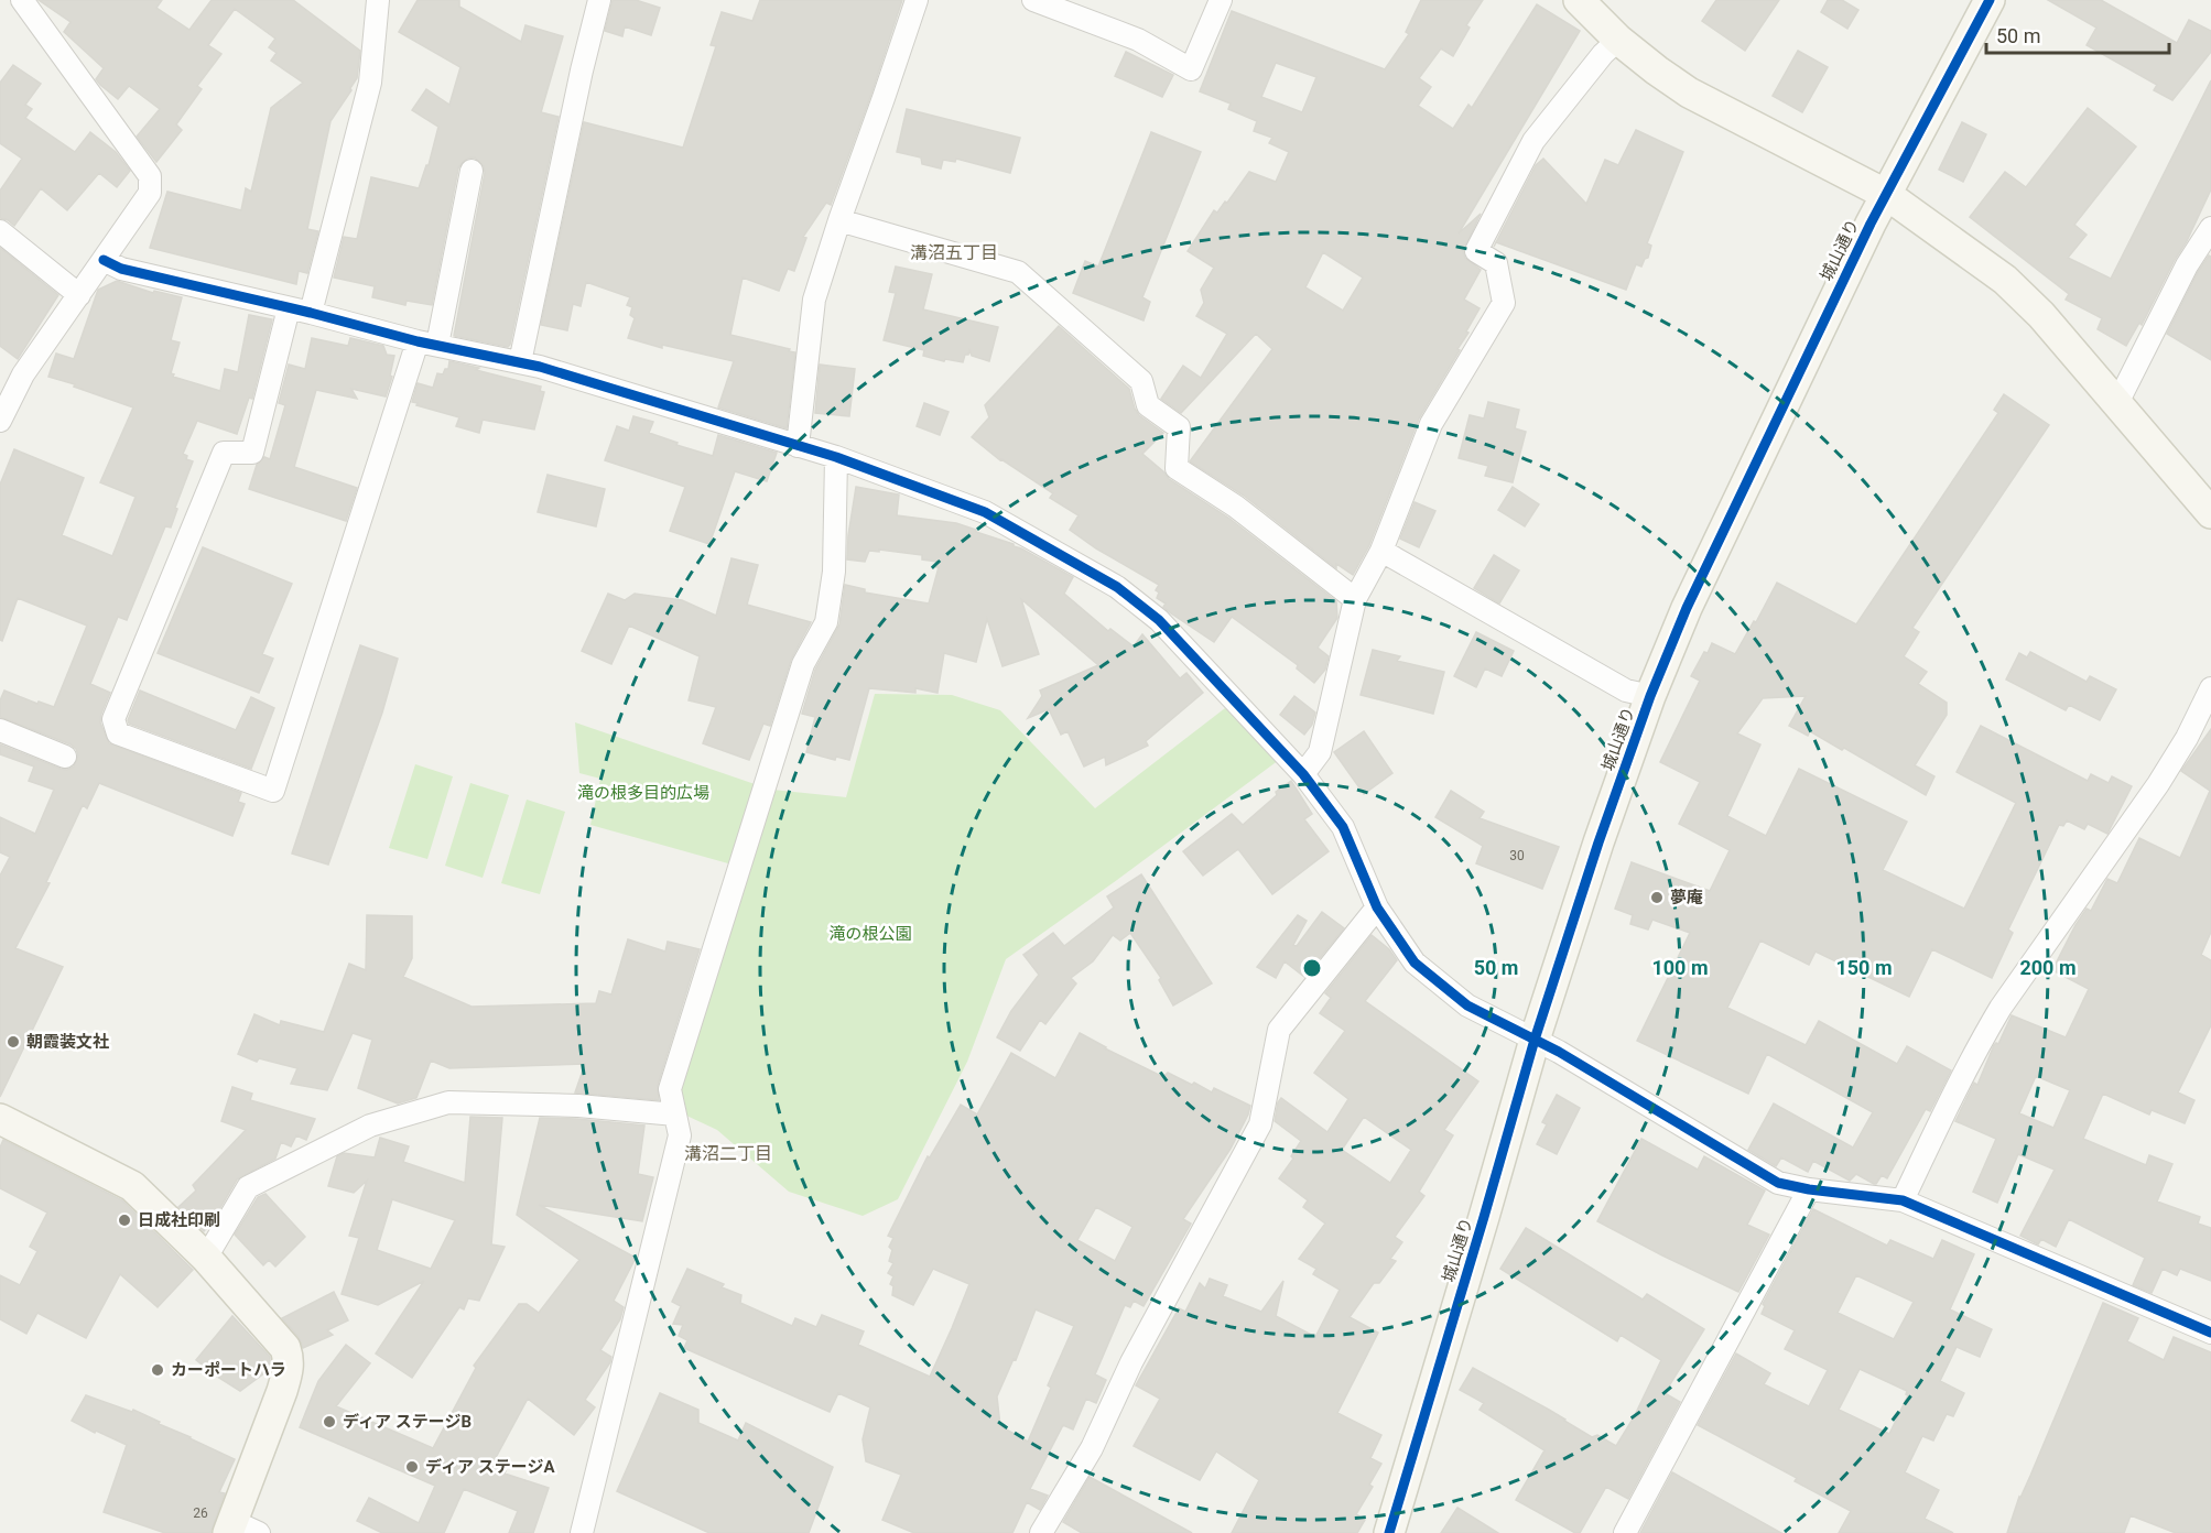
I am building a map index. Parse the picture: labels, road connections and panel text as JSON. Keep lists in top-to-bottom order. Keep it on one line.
{"streets":{"street":["城山通り"]},"districts":["溝沼五丁目","溝沼二丁目"],"parks":["滝の根多目的広場","滝の根公園"],"places":["夢庵","朝霞装文社","日成社印刷","カーポートハラ","ディア ステージB","ディア ステージA"],"house_numbers":["30","26"],"scale_bar":"50 m","rings":["50 m","100 m","150 m","200 m"]}
